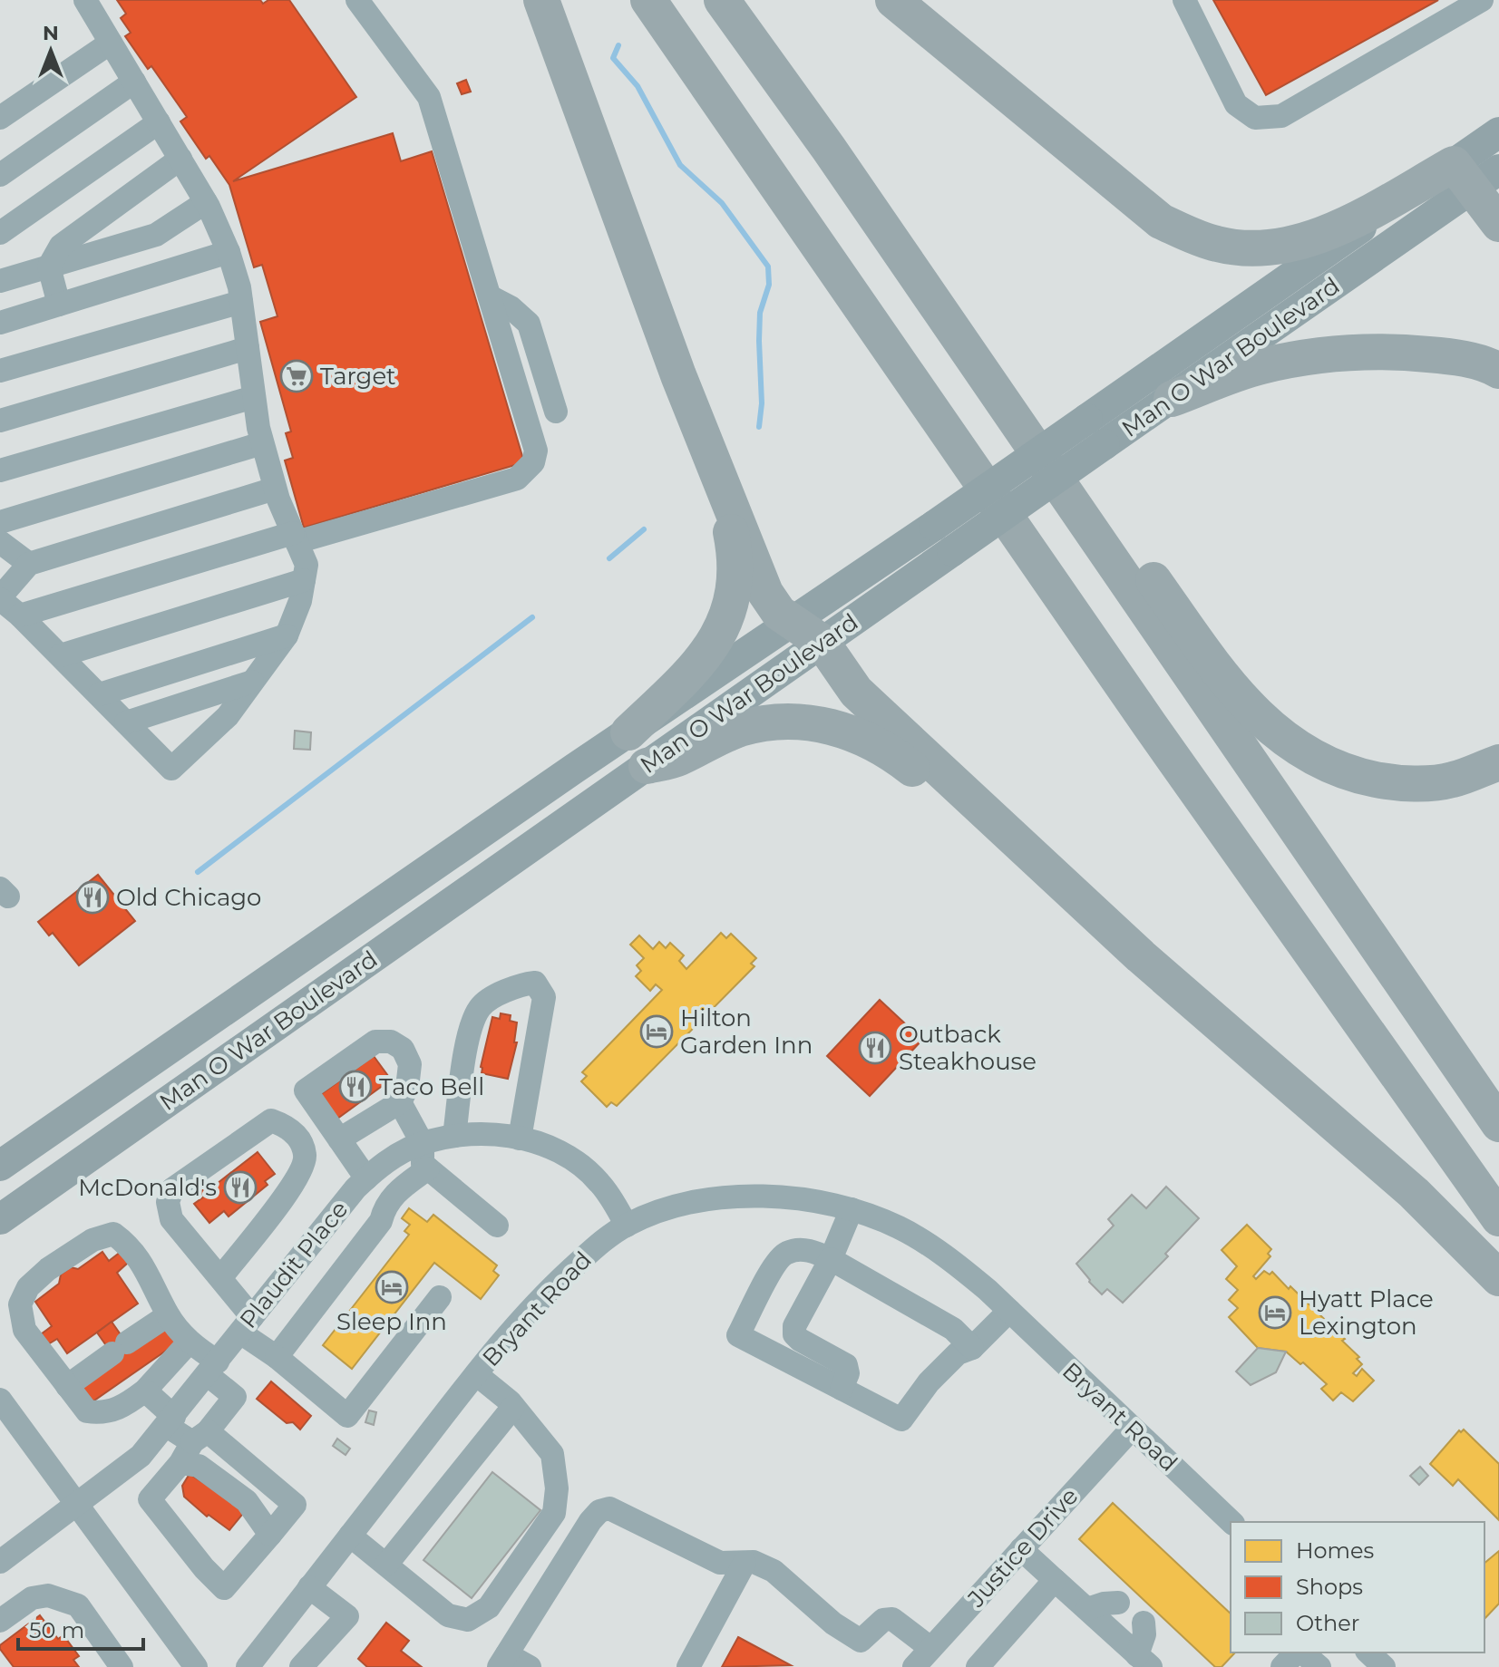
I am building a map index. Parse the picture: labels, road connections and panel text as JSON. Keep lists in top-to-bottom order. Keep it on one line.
{"streets":{"main road":["Man O War Boulevard"],"street":["Plaudit Place","Bryant Road","Justice Drive"]},"crossings":[["Plaudit Place","Bryant Road"],["Bryant Road","Justice Drive"]],"places":{"supermarket":["Target"],"restaurant":["Old Chicago","Outback Steakhouse","Taco Bell","McDonald's"],"hotel":["Hilton Garden Inn","Sleep Inn","Hyatt Place Lexington"]},"legend":["Homes","Shops","Other"],"scale_bar":"50 m","north":"top"}
